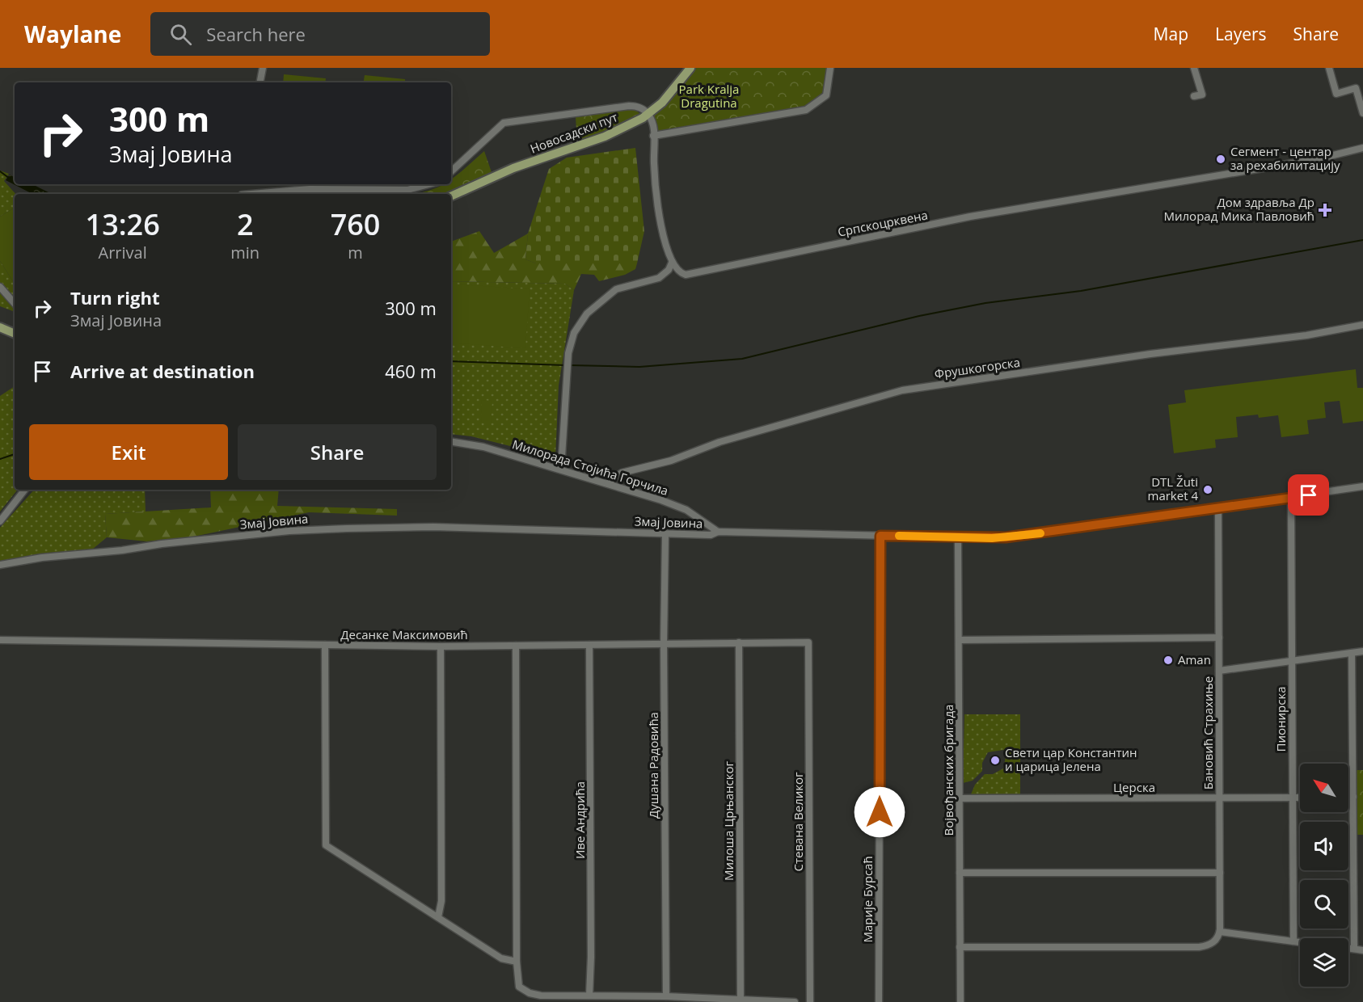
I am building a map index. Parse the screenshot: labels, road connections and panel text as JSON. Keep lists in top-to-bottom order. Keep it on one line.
{"streets":{"main road":["Новосадски пут"],"street":["Српскоцрквена","Фрушкогорска","Милорада Стојића Горчила","Змај Јовина","Десанке Максимовић","Пионирска","Бановић Страхиње","Душана Радовића","Војвођанских бригада","Церска","Иве Андрића","Милоша Црњанског","Стевана Великог","Марије Бурсаћ"]},"crossings":[["Фрушкогорска","Милорада Стојића Горчила"],["Милорада Стојића Горчила","Змај Јовина"],["Змај Јовина","Пионирска"],["Змај Јовина","Бановић Страхиње"],["Змај Јовина","Душана Радовића"],["Змај Јовина","Војвођанских бригада"],["Змај Јовина","Марије Бурсаћ"],["Десанке Максимовић","Душана Радовића"],["Десанке Максимовић","Иве Андрића"],["Десанке Максимовић","Милоша Црњанског"],["Десанке Максимовић","Стевана Великог"],["Пионирска","Церска"],["Бановић Страхиње","Церска"],["Војвођанских бригада","Церска"]],"parks":["Park Kralja Dragutina"],"places":{"other":["Сегмент - центар за рехабилитацију","DTL Žuti market 4","Aman","Свети цар Константин и царица Јелена"],"health":["Дом здравља Др Милорад Мика Павловић"]},"north":"top left","page":{"header":"Waylane","search":"Search here","nav":["Map","Layers","Share"],"turn":["300 m","Змај Јовина"],"eta":["13:26","Arrival","2","min","760","m"],"list":[{"name":"Turn right","note":"Змај Јовина","value":"300 m"},{"name":"Arrive at destination","value":"460 m"}],"buttons":["Exit","Share"]}}
